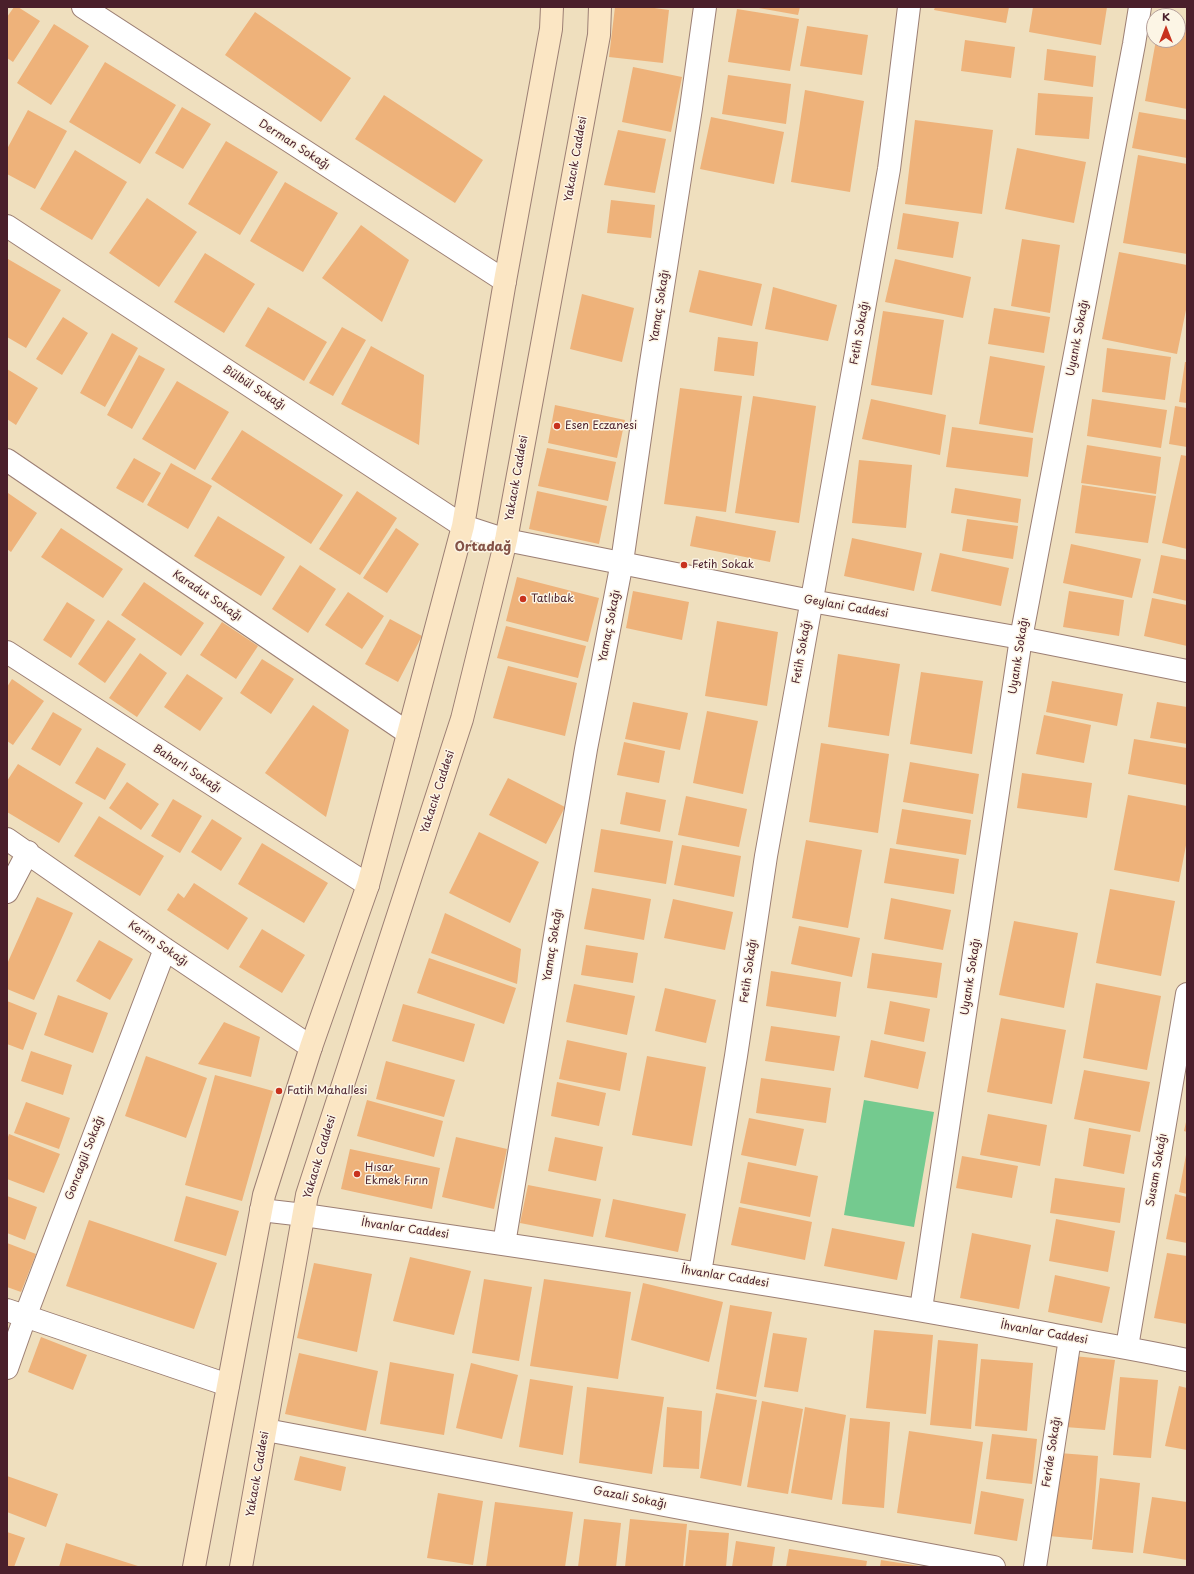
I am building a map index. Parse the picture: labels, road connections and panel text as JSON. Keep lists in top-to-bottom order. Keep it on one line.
{"streets":{"main road":["Yakacık Caddesi"],"street":["Derman Sokağı","Yamaç Sokağı","Fetih Sokağı","Uyanık Sokağı","Bülbül Sokağı","Karadut Sokağı","Geylani Caddesi","Baharlı Sokağı","Kerim Sokağı","Goncagül Sokağı","Susam Sokağı","İhvanlar Caddesi","Feride Sokağı","Gazali Sokağı"]},"crossings":[["Yakacık Caddesi","Bülbül Sokağı"],["Yakacık Caddesi","Geylani Caddesi"],["Yakacık Caddesi","İhvanlar Caddesi"],["Yakacık Caddesi","Gazali Sokağı"],["Yamaç Sokağı","Geylani Caddesi"],["Yamaç Sokağı","İhvanlar Caddesi"],["Fetih Sokağı","Geylani Caddesi"],["Fetih Sokağı","İhvanlar Caddesi"],["Uyanık Sokağı","Geylani Caddesi"],["Uyanık Sokağı","İhvanlar Caddesi"],["Bülbül Sokağı","Geylani Caddesi"],["Kerim Sokağı","Goncagül Sokağı"],["Susam Sokağı","İhvanlar Caddesi"],["İhvanlar Caddesi","Feride Sokağı"]],"districts":["Ortadağ"],"places":["Esen Eczanesi","Fetih Sokak","Tatlıbak","Fatih Mahallesi","Hısar Ekmek Fırın"],"north":"top"}
